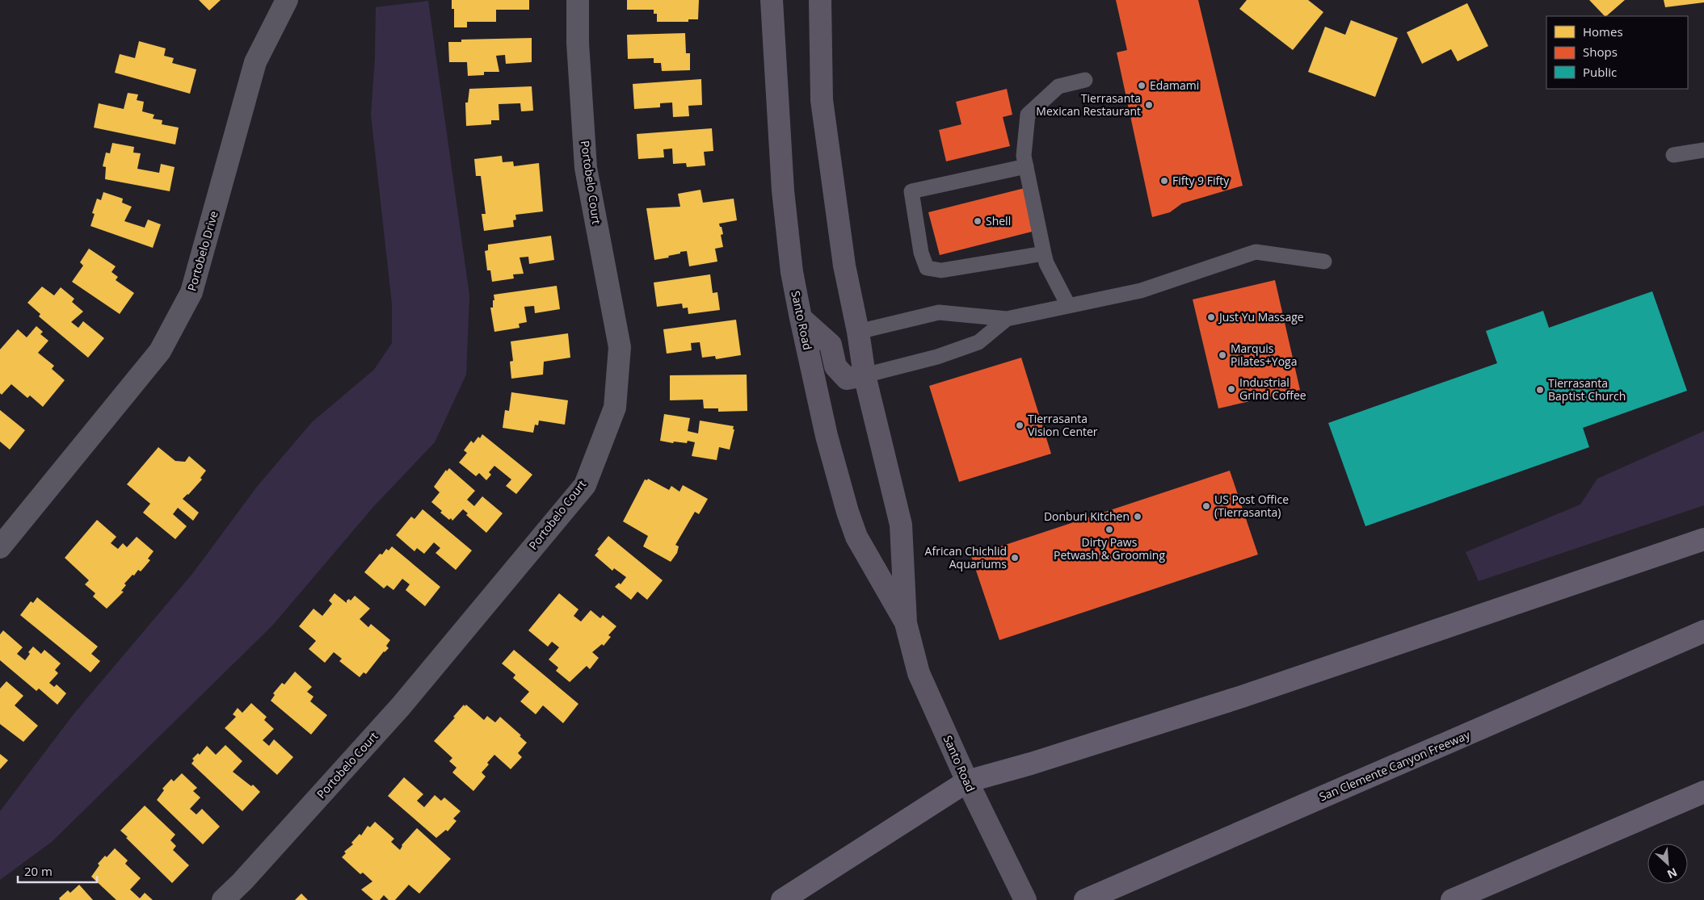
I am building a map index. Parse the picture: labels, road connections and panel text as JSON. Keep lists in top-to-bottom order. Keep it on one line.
{"streets":{"highway":["San Clemente Canyon Freeway"],"main road":["Santo Road"],"street":["Portobelo Court","Portobelo Drive"]},"places":["Edamami","Tierrasanta Mexican Restaurant","Fifty 9 Fifty","Shell","Just Yu Massage","Marquis Pilates+Yoga","Industrial Grind Coffee","Tierrasanta Baptist Church","Tierrasanta Vision Center","US Post Office (Tierrasanta)","Donburi Kitchen","Dirty Paws Petwash & Grooming","African Chichlid Aquariums"],"legend":["Homes","Shops","Public"],"scale_bar":"20 m","north":"bottom right"}
